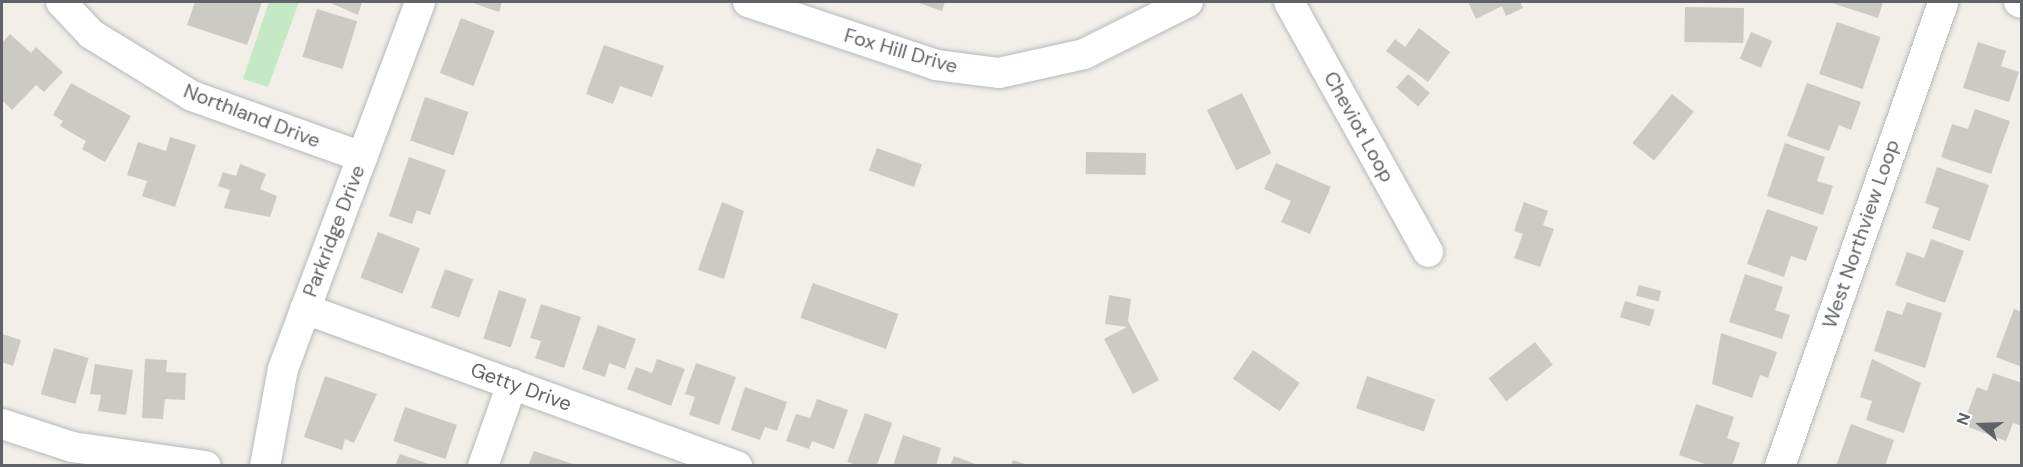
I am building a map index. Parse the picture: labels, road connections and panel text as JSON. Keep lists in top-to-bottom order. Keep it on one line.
{"streets":{"street":["Fox Hill Drive","Northland Drive","Cheviot Loop","Parkridge Drive","West Northview Loop","Getty Drive"]},"crossings":[["Northland Drive","Parkridge Drive"],["Parkridge Drive","Getty Drive"]],"north":"left"}
